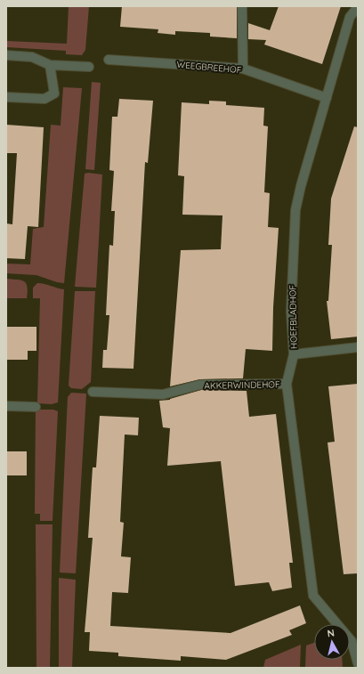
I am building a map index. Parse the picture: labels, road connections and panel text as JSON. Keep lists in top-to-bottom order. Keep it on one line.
{"streets":{"street":["WEEGBREEHOF","HOEFBLADHOF","AKKERWINDEHOF"]},"crossings":[["WEEGBREEHOF","HOEFBLADHOF"],["HOEFBLADHOF","AKKERWINDEHOF"]],"north":"top"}
